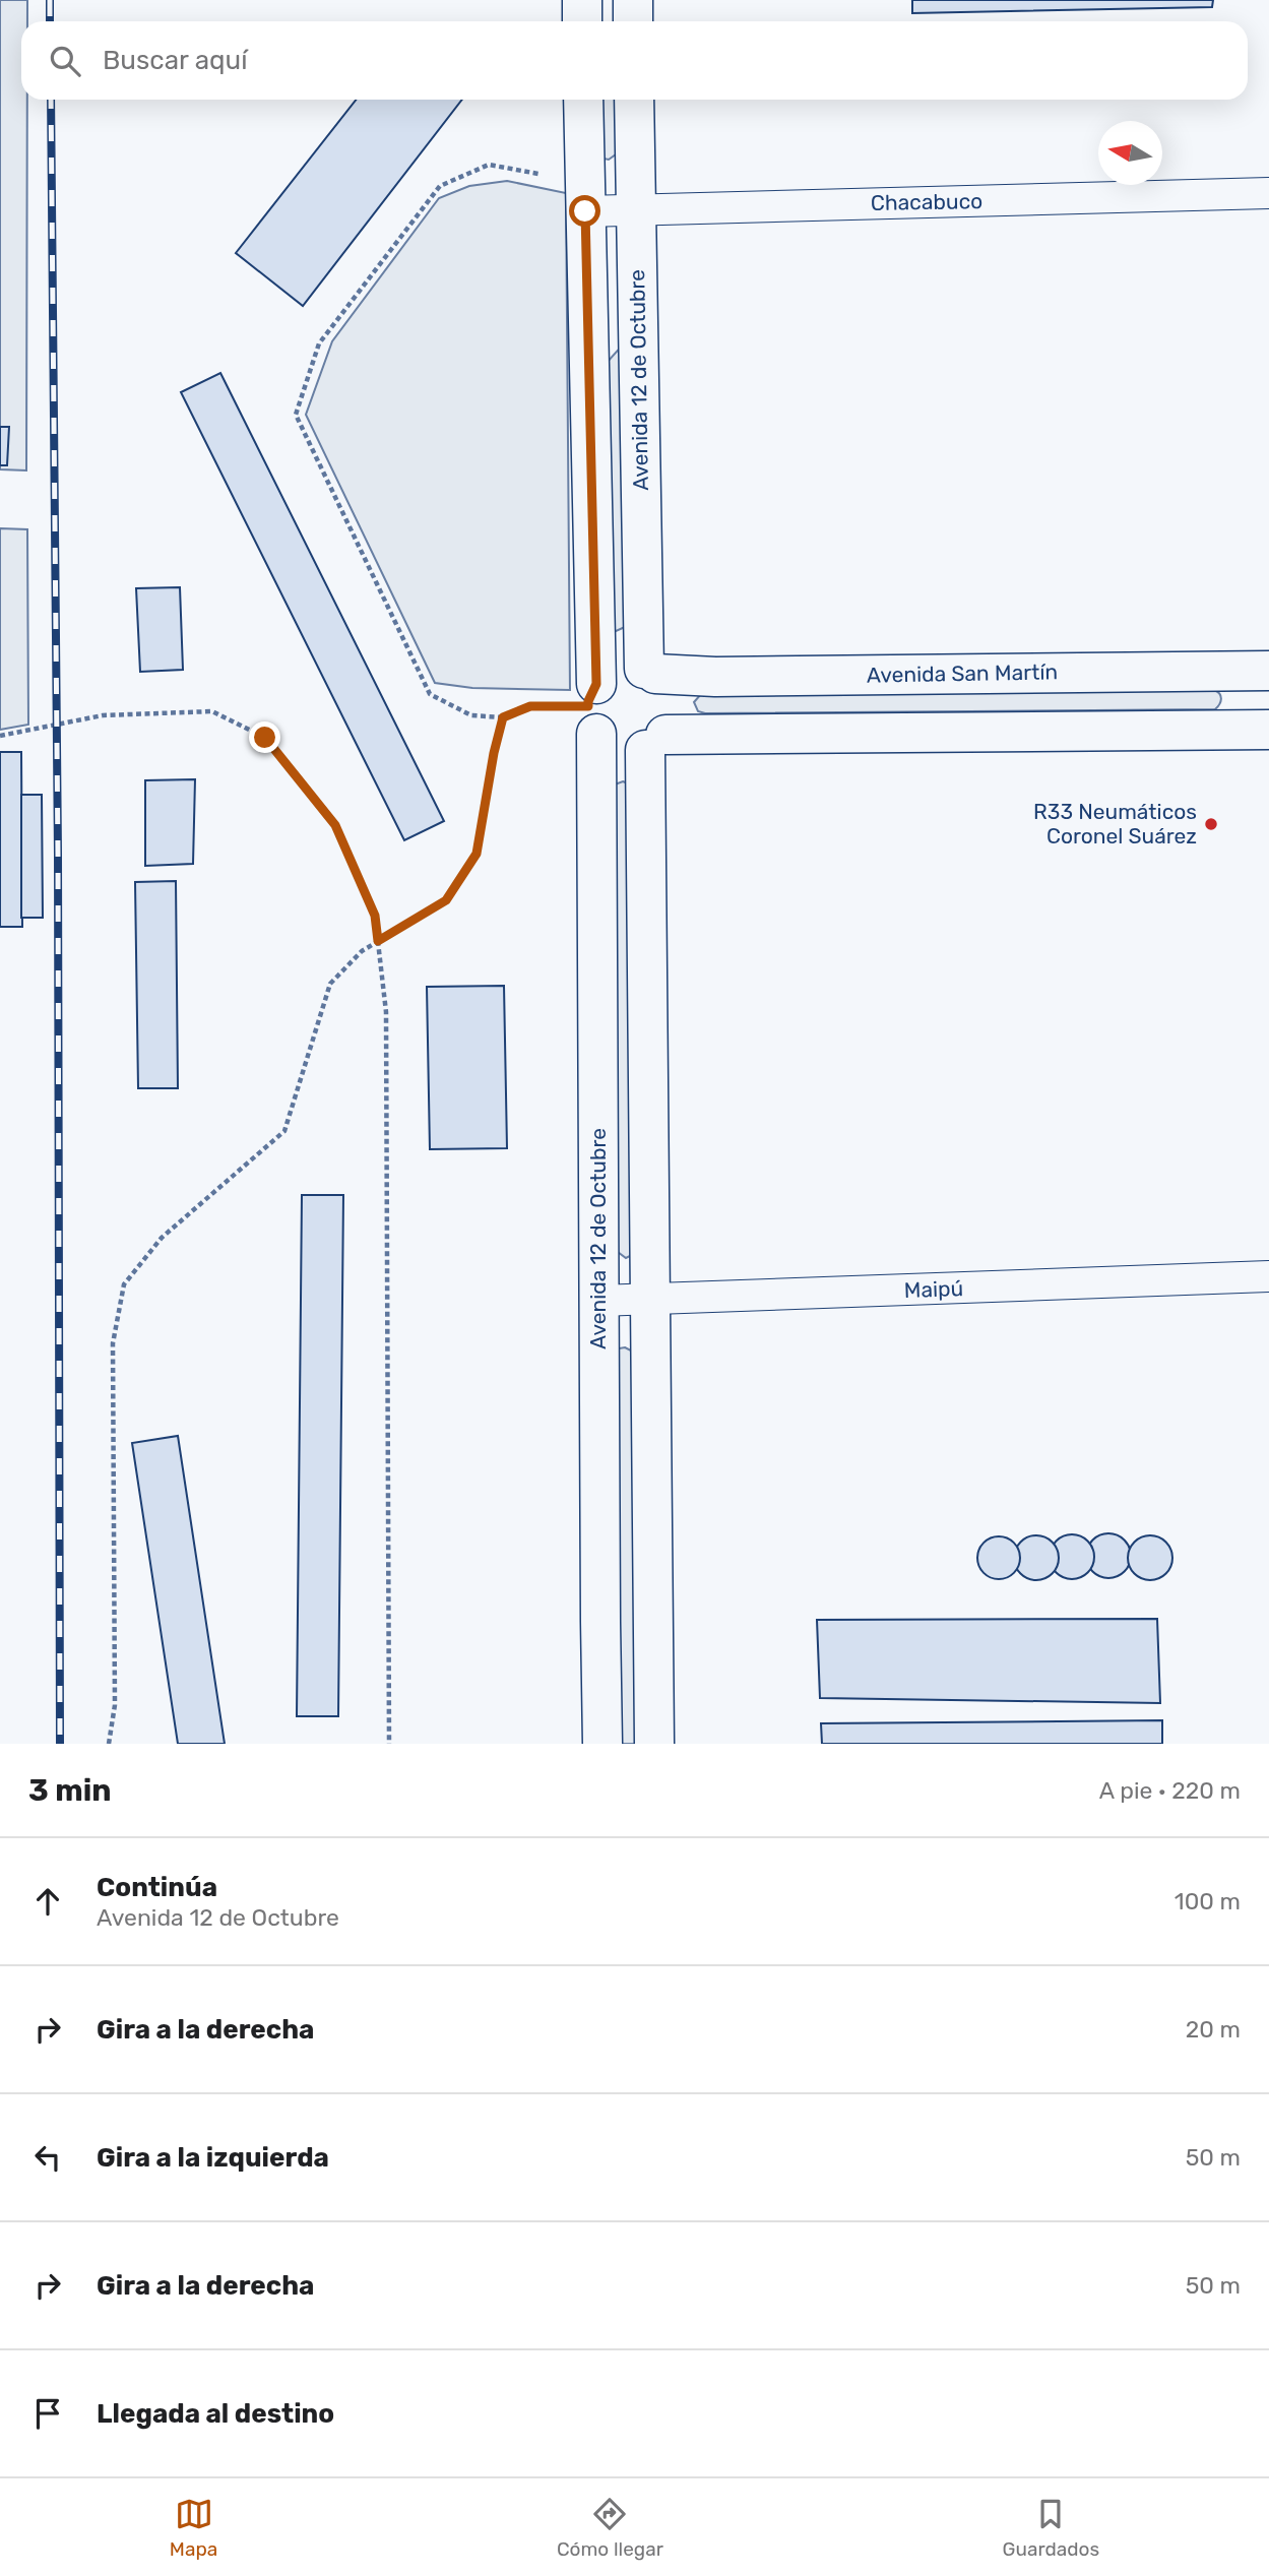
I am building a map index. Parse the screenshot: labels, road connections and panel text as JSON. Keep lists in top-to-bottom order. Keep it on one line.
{"streets":{"main road":["Avenida 12 de Octubre","Avenida San Martín"],"street":["Chacabuco","Maipú"]},"crossings":[["Chacabuco","Avenida 12 de Octubre"],["Avenida 12 de Octubre","Avenida San Martín"],["Avenida 12 de Octubre","Maipú"]],"places":["R33 Neumáticos Coronel Suárez"],"north":"left","page":{"search":"Buscar aquí","heading":["3 min","A pie · 220 m"],"list":[["Continúa","Avenida 12 de Octubre","100 m"],["Gira a la derecha","20 m"],["Gira a la izquierda","50 m"],["Gira a la derecha","50 m"],"Llegada al destino"],"nav":["Mapa","Cómo llegar","Guardados"]}}
